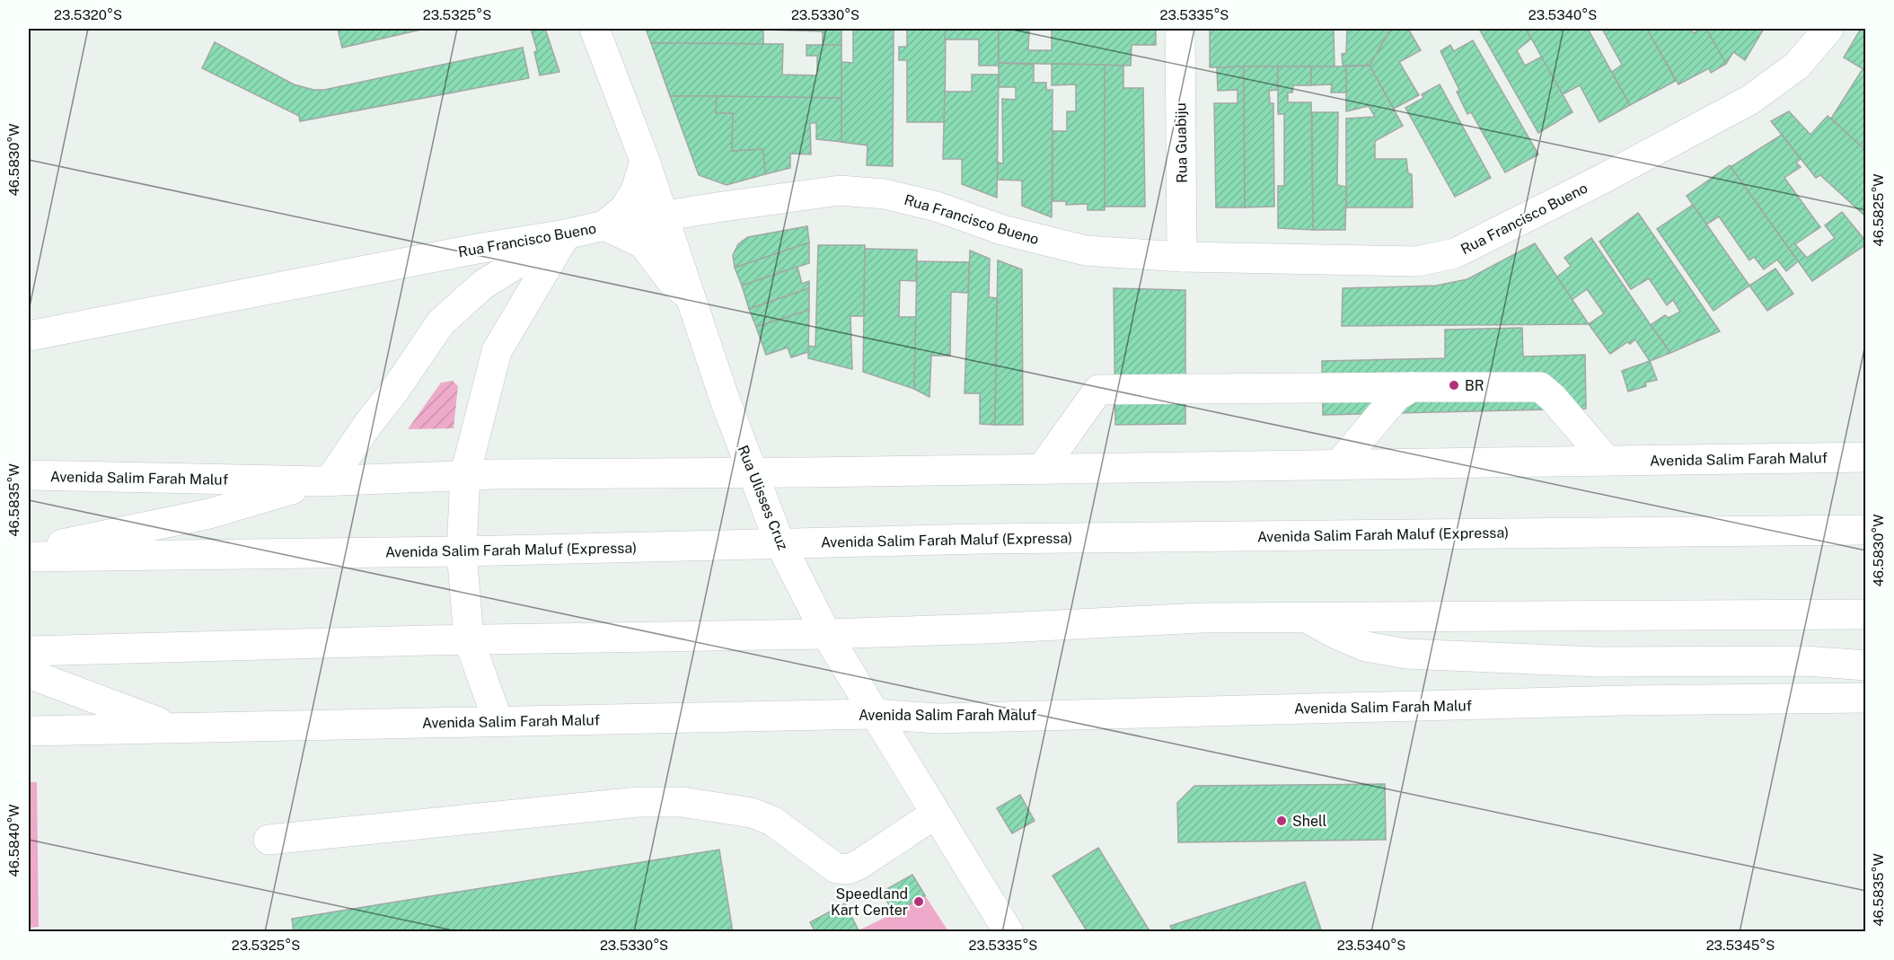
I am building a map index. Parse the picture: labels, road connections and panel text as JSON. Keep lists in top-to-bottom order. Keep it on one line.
{"streets":{"main road":["Rua Guabiju","Rua Francisco Bueno","Avenida Salim Farah Maluf","Rua Ulisses Cruz","Avenida Salim Farah Maluf (Expressa)"]},"crossings":[["Rua Guabiju","Rua Francisco Bueno"],["Rua Francisco Bueno","Rua Ulisses Cruz"],["Avenida Salim Farah Maluf","Rua Ulisses Cruz"],["Rua Ulisses Cruz","Avenida Salim Farah Maluf (Expressa)"]],"places":["BR","Shell","Speedland Kart Center"],"coordinates":["23.5320°S","23.5325°S","23.5330°S","23.5335°S","23.5340°S","46.5830°W","46.5825°W","46.5835°W","46.5840°W","23.5345°S"]}
